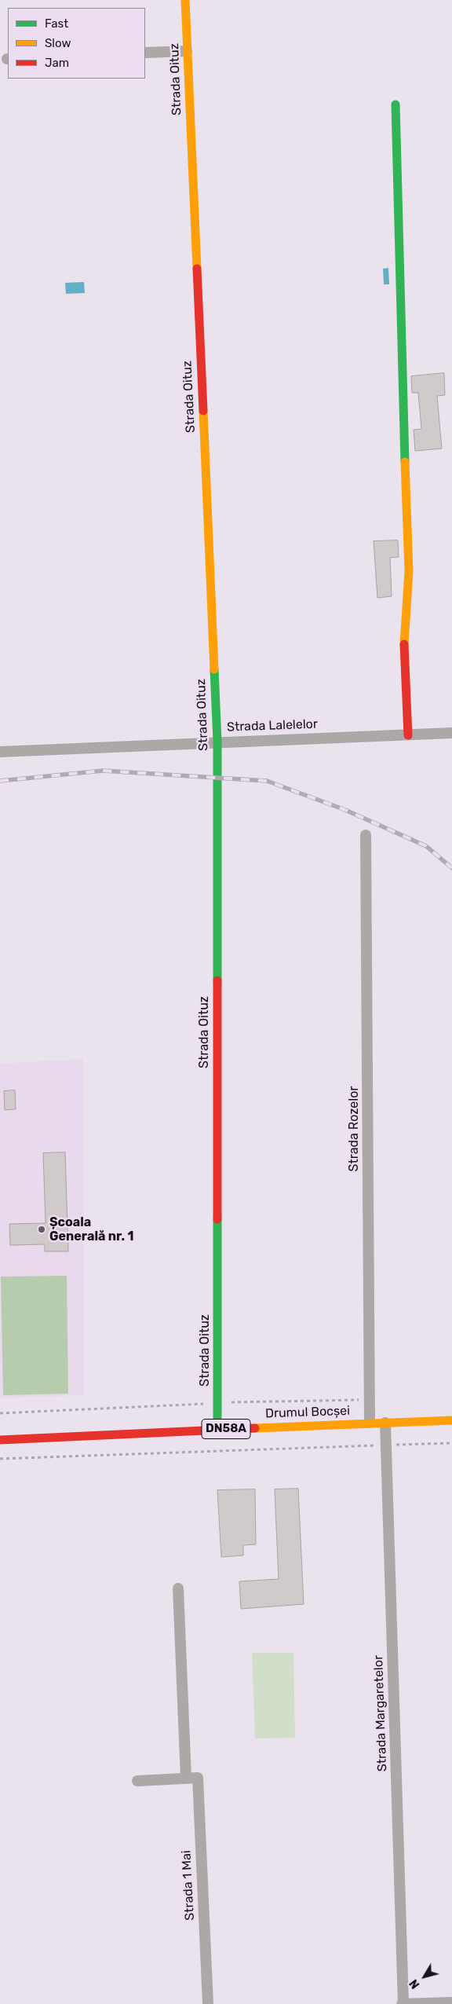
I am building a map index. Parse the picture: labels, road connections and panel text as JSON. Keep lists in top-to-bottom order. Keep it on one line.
{"streets":{"street":["Strada Oituz","Strada Lalelelor","Strada Rozelor","Drumul Bocșei","DN58A","Strada Margaretelor","Strada 1 Mai"]},"crossings":[["Strada Oituz","Strada Lalelelor"],["Strada Oituz","Drumul Bocșei"],["Strada Rozelor","Drumul Bocșei"],["Drumul Bocșei","Strada Margaretelor"]],"places":["Școala Generală nr. 1"],"legend":["Fast","Slow","Jam"],"north":"bottom left"}
